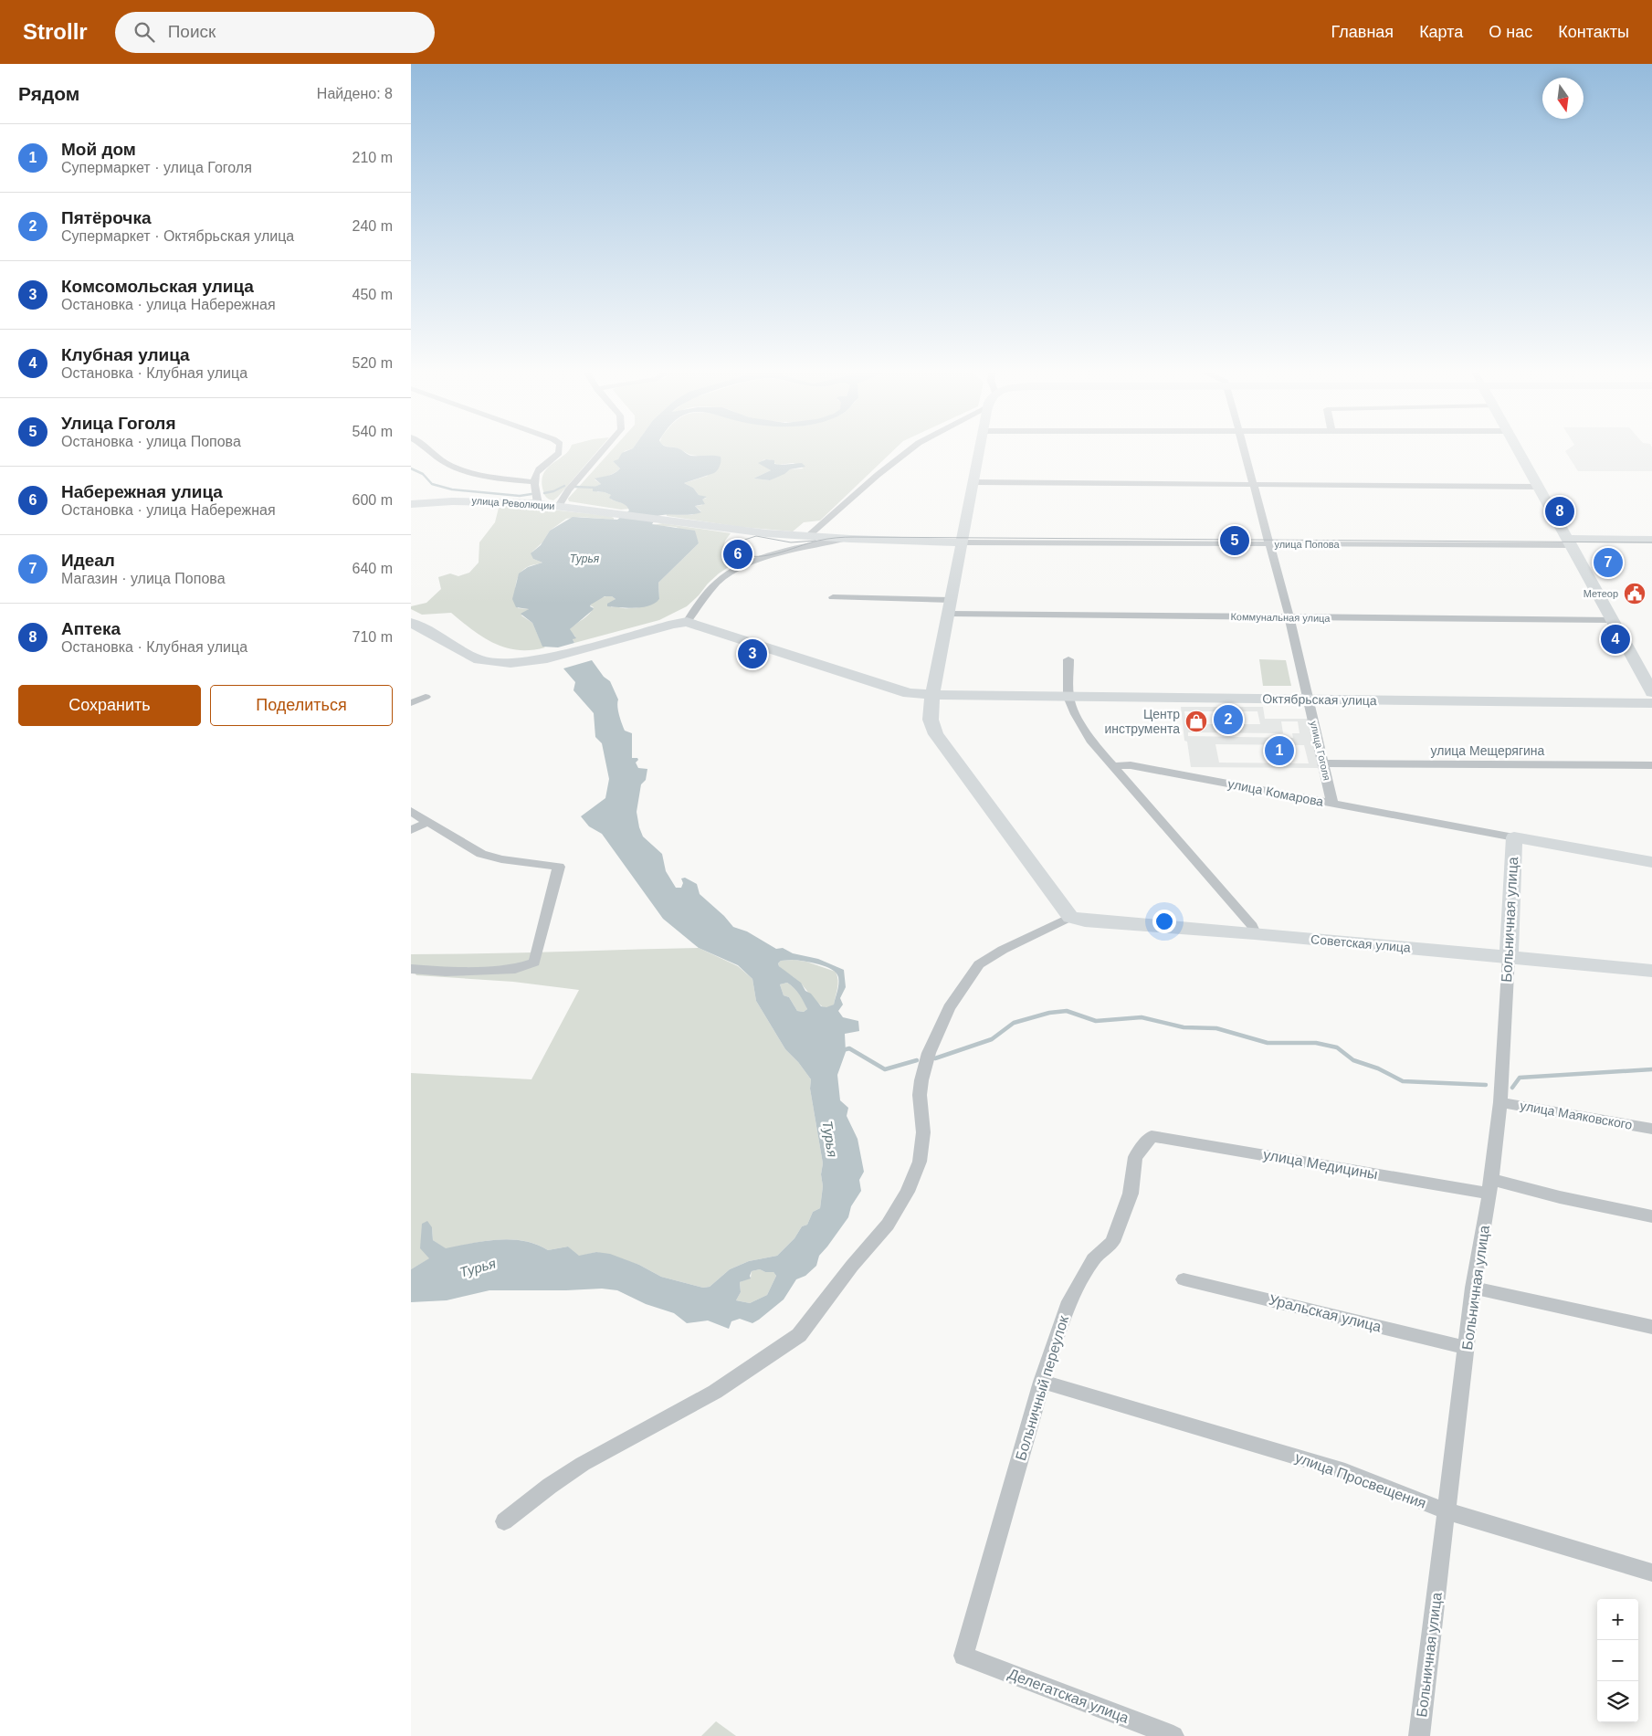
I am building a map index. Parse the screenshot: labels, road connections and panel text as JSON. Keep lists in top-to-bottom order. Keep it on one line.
{"streets":{"main road":["улица Революции","улица Попова","Октябрьская улица","улица Комарова","Больничная улица","Советская улица"],"street":["Коммунальная улица","улица Гоголя","улица Мещерягина","улица Маяковского","улица Медицины","Уральская улица","Больничный переулок","улица Просвещения","Делегатская улица"]},"crossings":[["улица Революции","улица Попова"],["улица Попова","улица Гоголя"],["Коммунальная улица","улица Гоголя"],["Октябрьская улица","улица Гоголя"],["улица Гоголя","улица Мещерягина"],["улица Гоголя","улица Комарова"],["улица Комарова","Больничная улица"],["Больничная улица","Советская улица"],["Больничная улица","улица Маяковского"],["Больничная улица","улица Медицины"],["Больничная улица","Уральская улица"],["Больничная улица","улица Просвещения"],["улица Медицины","Больничный переулок"],["Больничный переулок","улица Просвещения"],["Больничный переулок","Делегатская улица"]],"water":["Турья"],"places":{"public building":["Метеор"],"shop":["Центр инструмента"]},"north":"bottom","page":{"header":"Strollr","search":"Поиск","nav":["Главная","Карта","О нас","Контакты"],"heading":["Рядом","Найдено: 8"],"list":[{"mark":"1","name":"Мой дом","note":"Супермаркет · улица Гоголя","value":"210 m"},{"mark":"2","name":"Пятёрочка","note":"Супермаркет · Октябрьская улица","value":"240 m"},{"mark":"3","name":"Комсомольская улица","note":"Остановка · улица Набережная","value":"450 m"},{"mark":"4","name":"Клубная улица","note":"Остановка · Клубная улица","value":"520 m"},{"mark":"5","name":"Улица Гоголя","note":"Остановка · улица Попова","value":"540 m"},{"mark":"6","name":"Набережная улица","note":"Остановка · улица Набережная","value":"600 m"},{"mark":"7","name":"Идеал","note":"Магазин · улица Попова","value":"640 m"},{"mark":"8","name":"Аптека","note":"Остановка · Клубная улица","value":"710 m"}],"pins":["8","5","6","7","4","3","2","1"],"buttons":["Сохранить","Поделиться"],"map_buttons":["+","−"]}}
